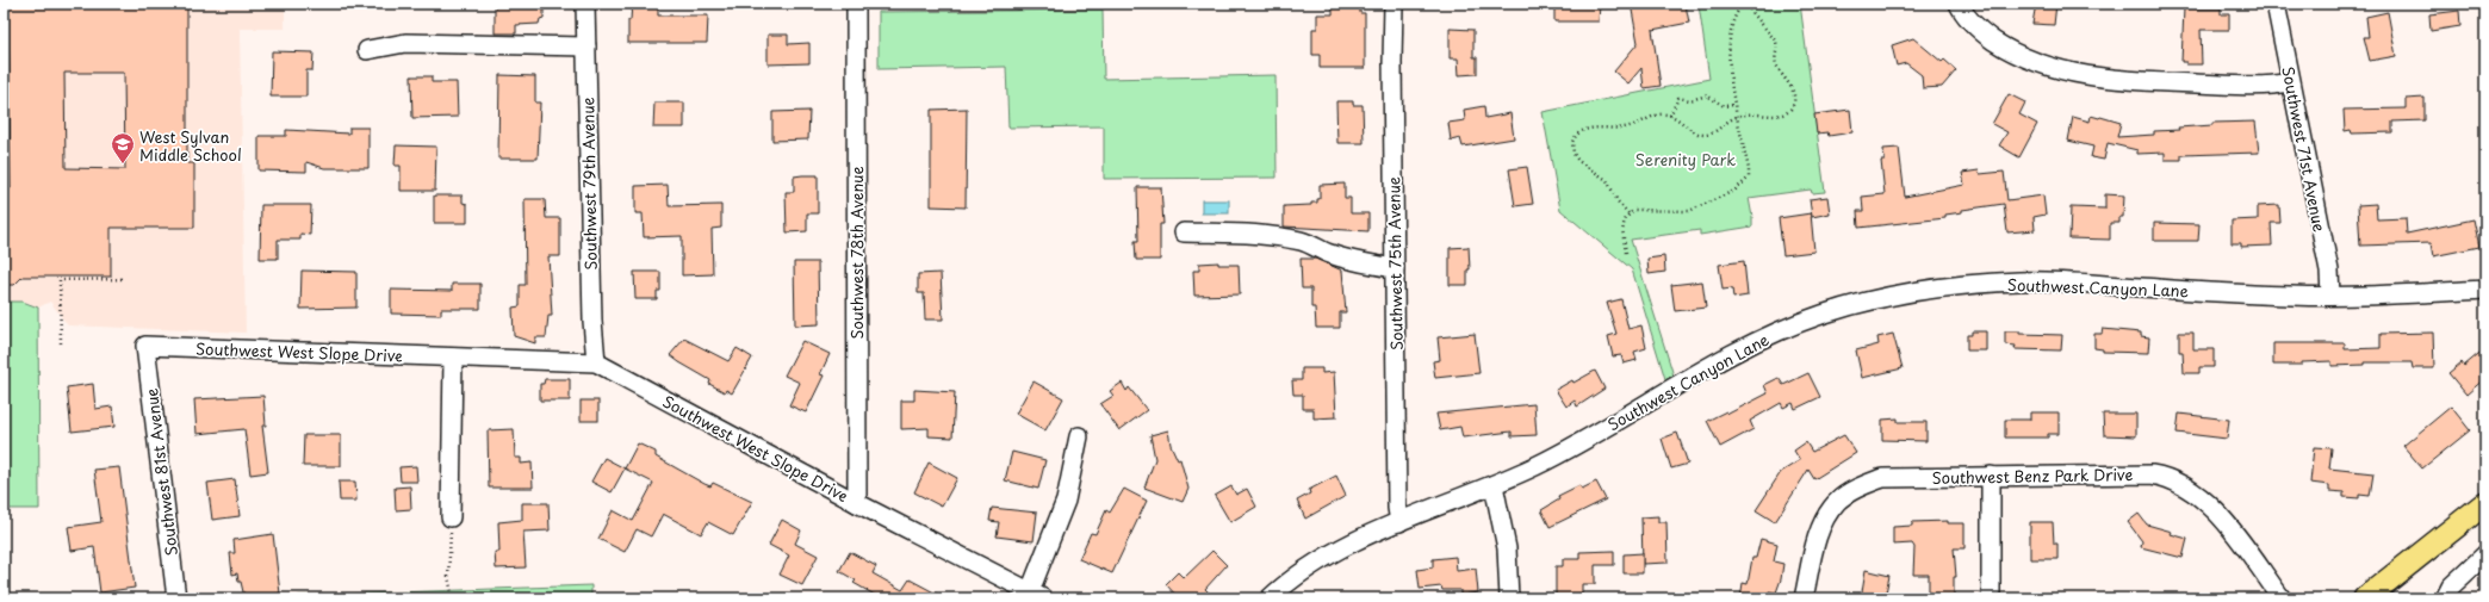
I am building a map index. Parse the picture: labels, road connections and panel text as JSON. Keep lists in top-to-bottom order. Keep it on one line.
{"streets":{"street":["Southwest 71st Avenue","Southwest 79th Avenue","Southwest 78th Avenue","Southwest 75th Avenue","Southwest Canyon Lane","Southwest West Slope Drive","Southwest 81st Avenue","Southwest Benz Park Drive"]},"crossings":[["Southwest 71st Avenue","Southwest Canyon Lane"],["Southwest 79th Avenue","Southwest West Slope Drive"],["Southwest 78th Avenue","Southwest West Slope Drive"],["Southwest 75th Avenue","Southwest Canyon Lane"],["Southwest West Slope Drive","Southwest 81st Avenue"]],"parks":["Serenity Park"],"places":{"school or university":["West Sylvan Middle School"]}}
